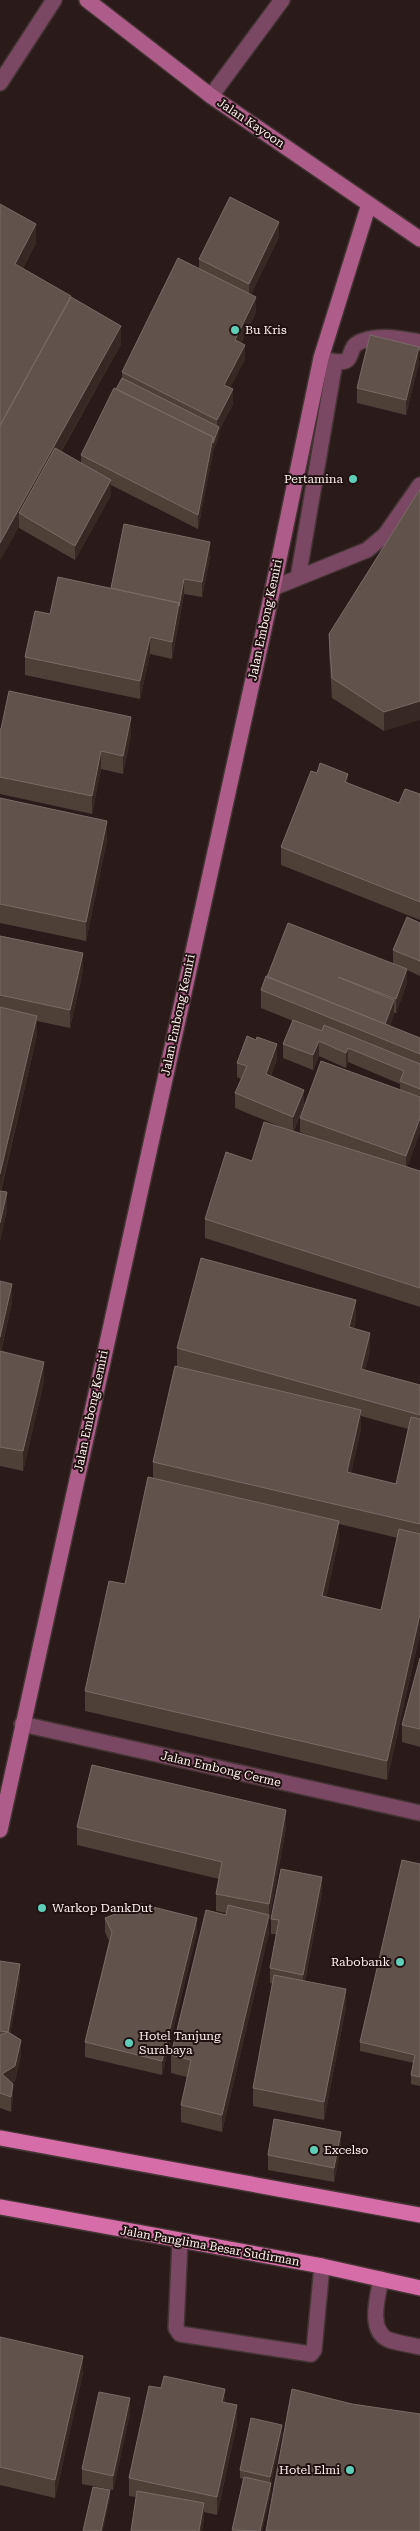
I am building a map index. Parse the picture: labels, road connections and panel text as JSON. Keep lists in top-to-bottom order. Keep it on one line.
{"streets":{"main road":["Jalan Panglima Besar Sudirman"],"street":["Jalan Kayoon","Jalan Embong Kemiri","Jalan Embong Cerme"]},"crossings":[["Jalan Kayoon","Jalan Embong Kemiri"],["Jalan Embong Kemiri","Jalan Embong Cerme"]],"places":["Bu Kris","Pertamina","Warkop DankDut","Rabobank","Hotel Tanjung Surabaya","Excelso","Hotel Elmi"]}
